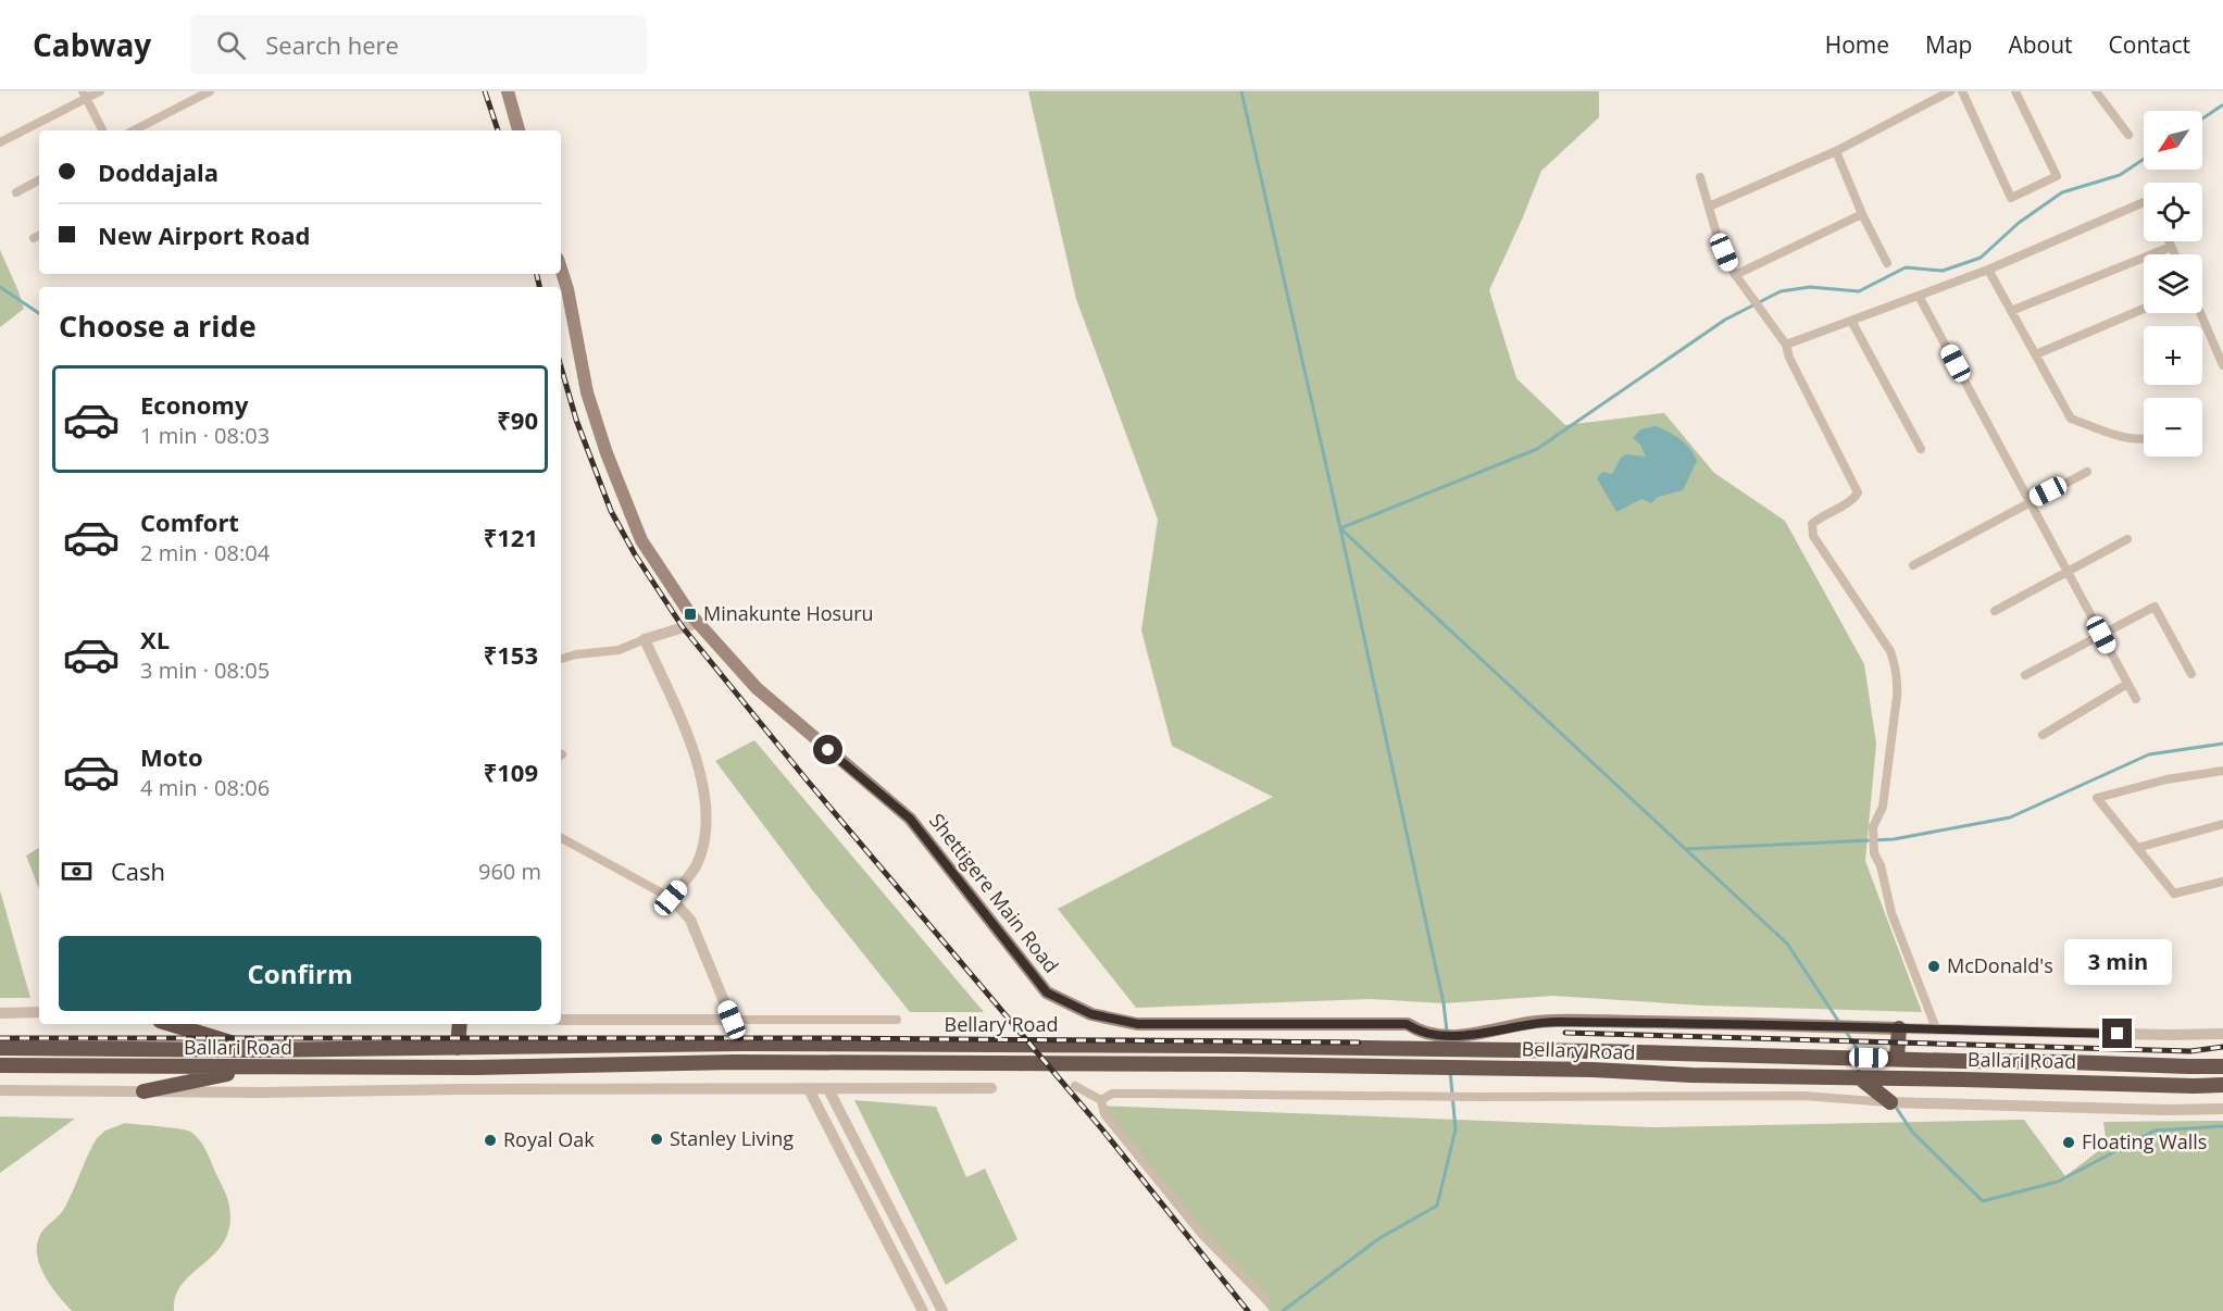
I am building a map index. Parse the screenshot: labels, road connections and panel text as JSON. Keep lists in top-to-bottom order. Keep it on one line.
{"streets":{"highway":["Bellary Road","Ballari Road"],"main road":["Shettigere Main Road"]},"crossings":[["Bellary Road","Ballari Road"]],"places":{"transit":["Minakunte Hosuru"],"other":["McDonald's","Stanley Living","Royal Oak","Floating Walls"]},"north":"bottom left","page":{"header":"Cabway","search":"Search here","nav":["Home","Map","About","Contact"],"map_buttons":["+","−"],"banner":["Doddajala","New Airport Road"],"heading":"Choose a ride","list":[{"name":"Economy","note":"1 min · 08:03","value":"₹90"},{"name":"Comfort","note":"2 min · 08:04","value":"₹121"},{"name":"XL","note":"3 min · 08:05","value":"₹153"},{"name":"Moto","note":"4 min · 08:06","value":"₹109"}],"pay":["Cash","960 m"],"buttons":"Confirm","bubble":"3 min"}}
